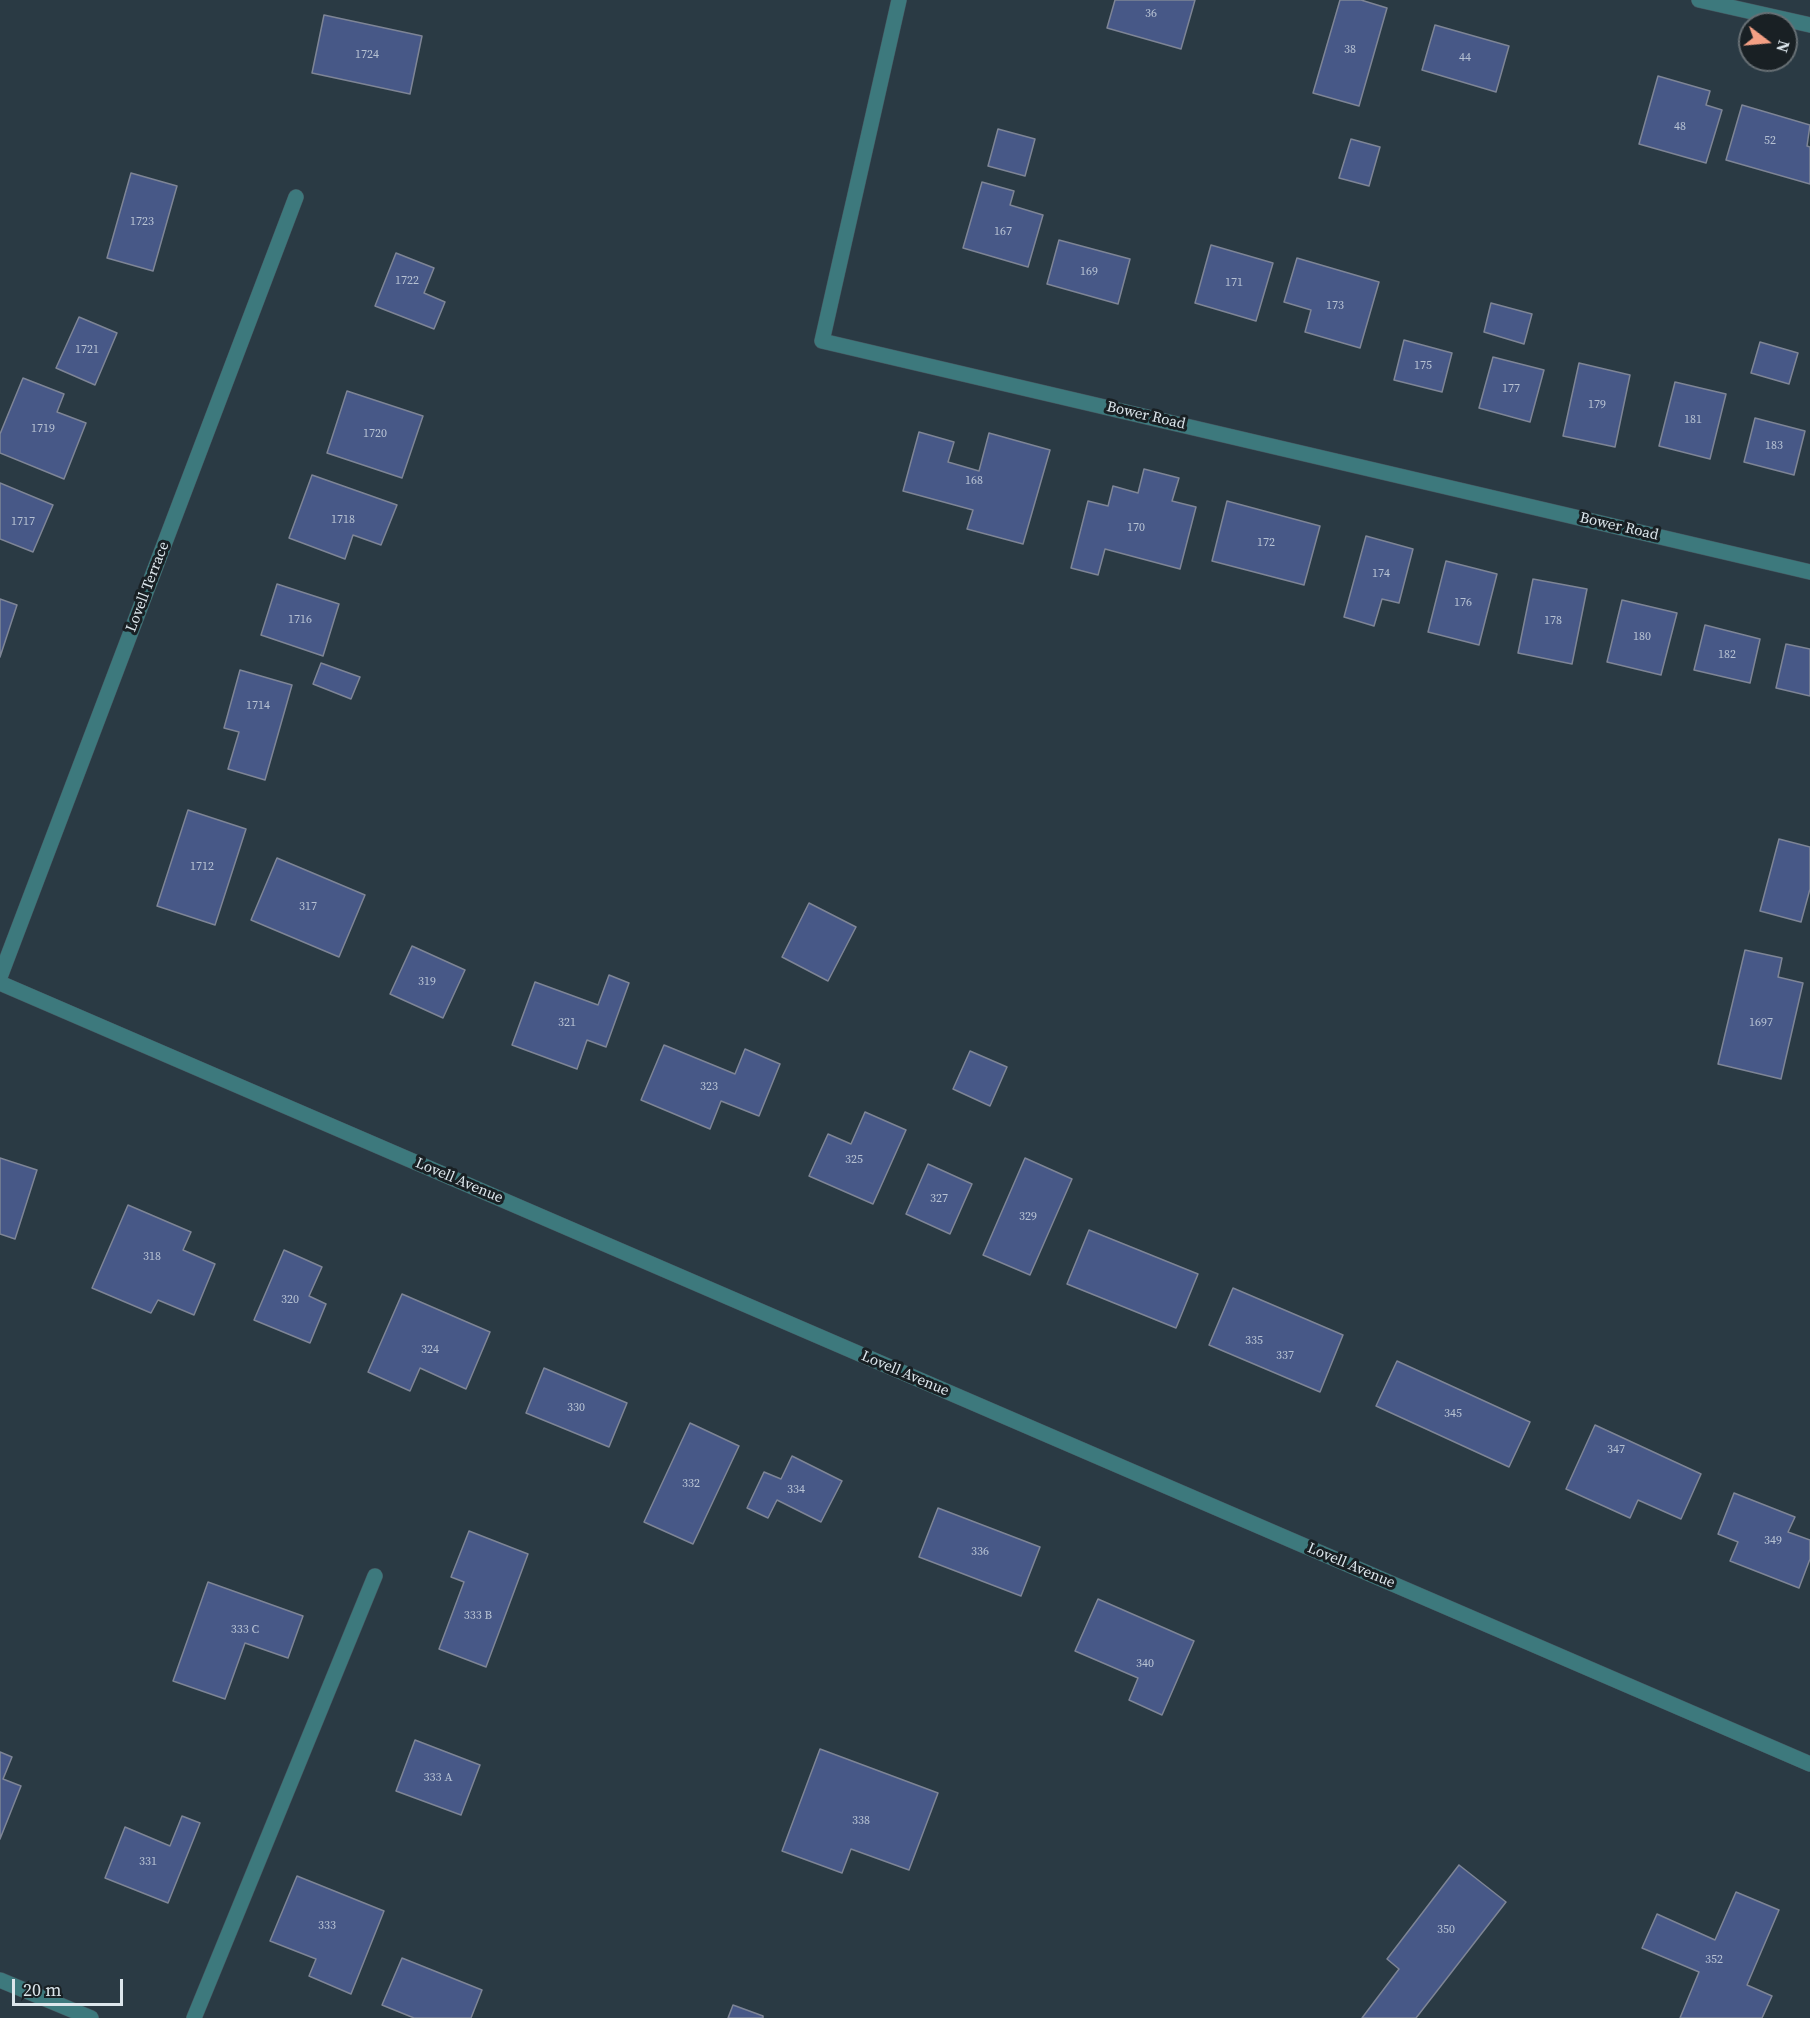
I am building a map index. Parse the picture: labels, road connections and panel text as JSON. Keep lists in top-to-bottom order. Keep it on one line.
{"streets":{"street":["Bower Road","Lovell Terrace","Lovell Avenue"]},"house_numbers":["36","38","1724","44","48","52","1723","167","169","1722","171","173","1721","175","177","179","181","1719","1720","183","168","1718","1717","170","172","174","176","1716","178","180","182","1714","1712","317","319","321","1697","323","325","327","329","318","320","335","324","337","330","345","347","332","334","349","336","333 B","333 C","340","333 A","338","331","333","350","352"],"scale_bar":"20 m","north":"right"}
